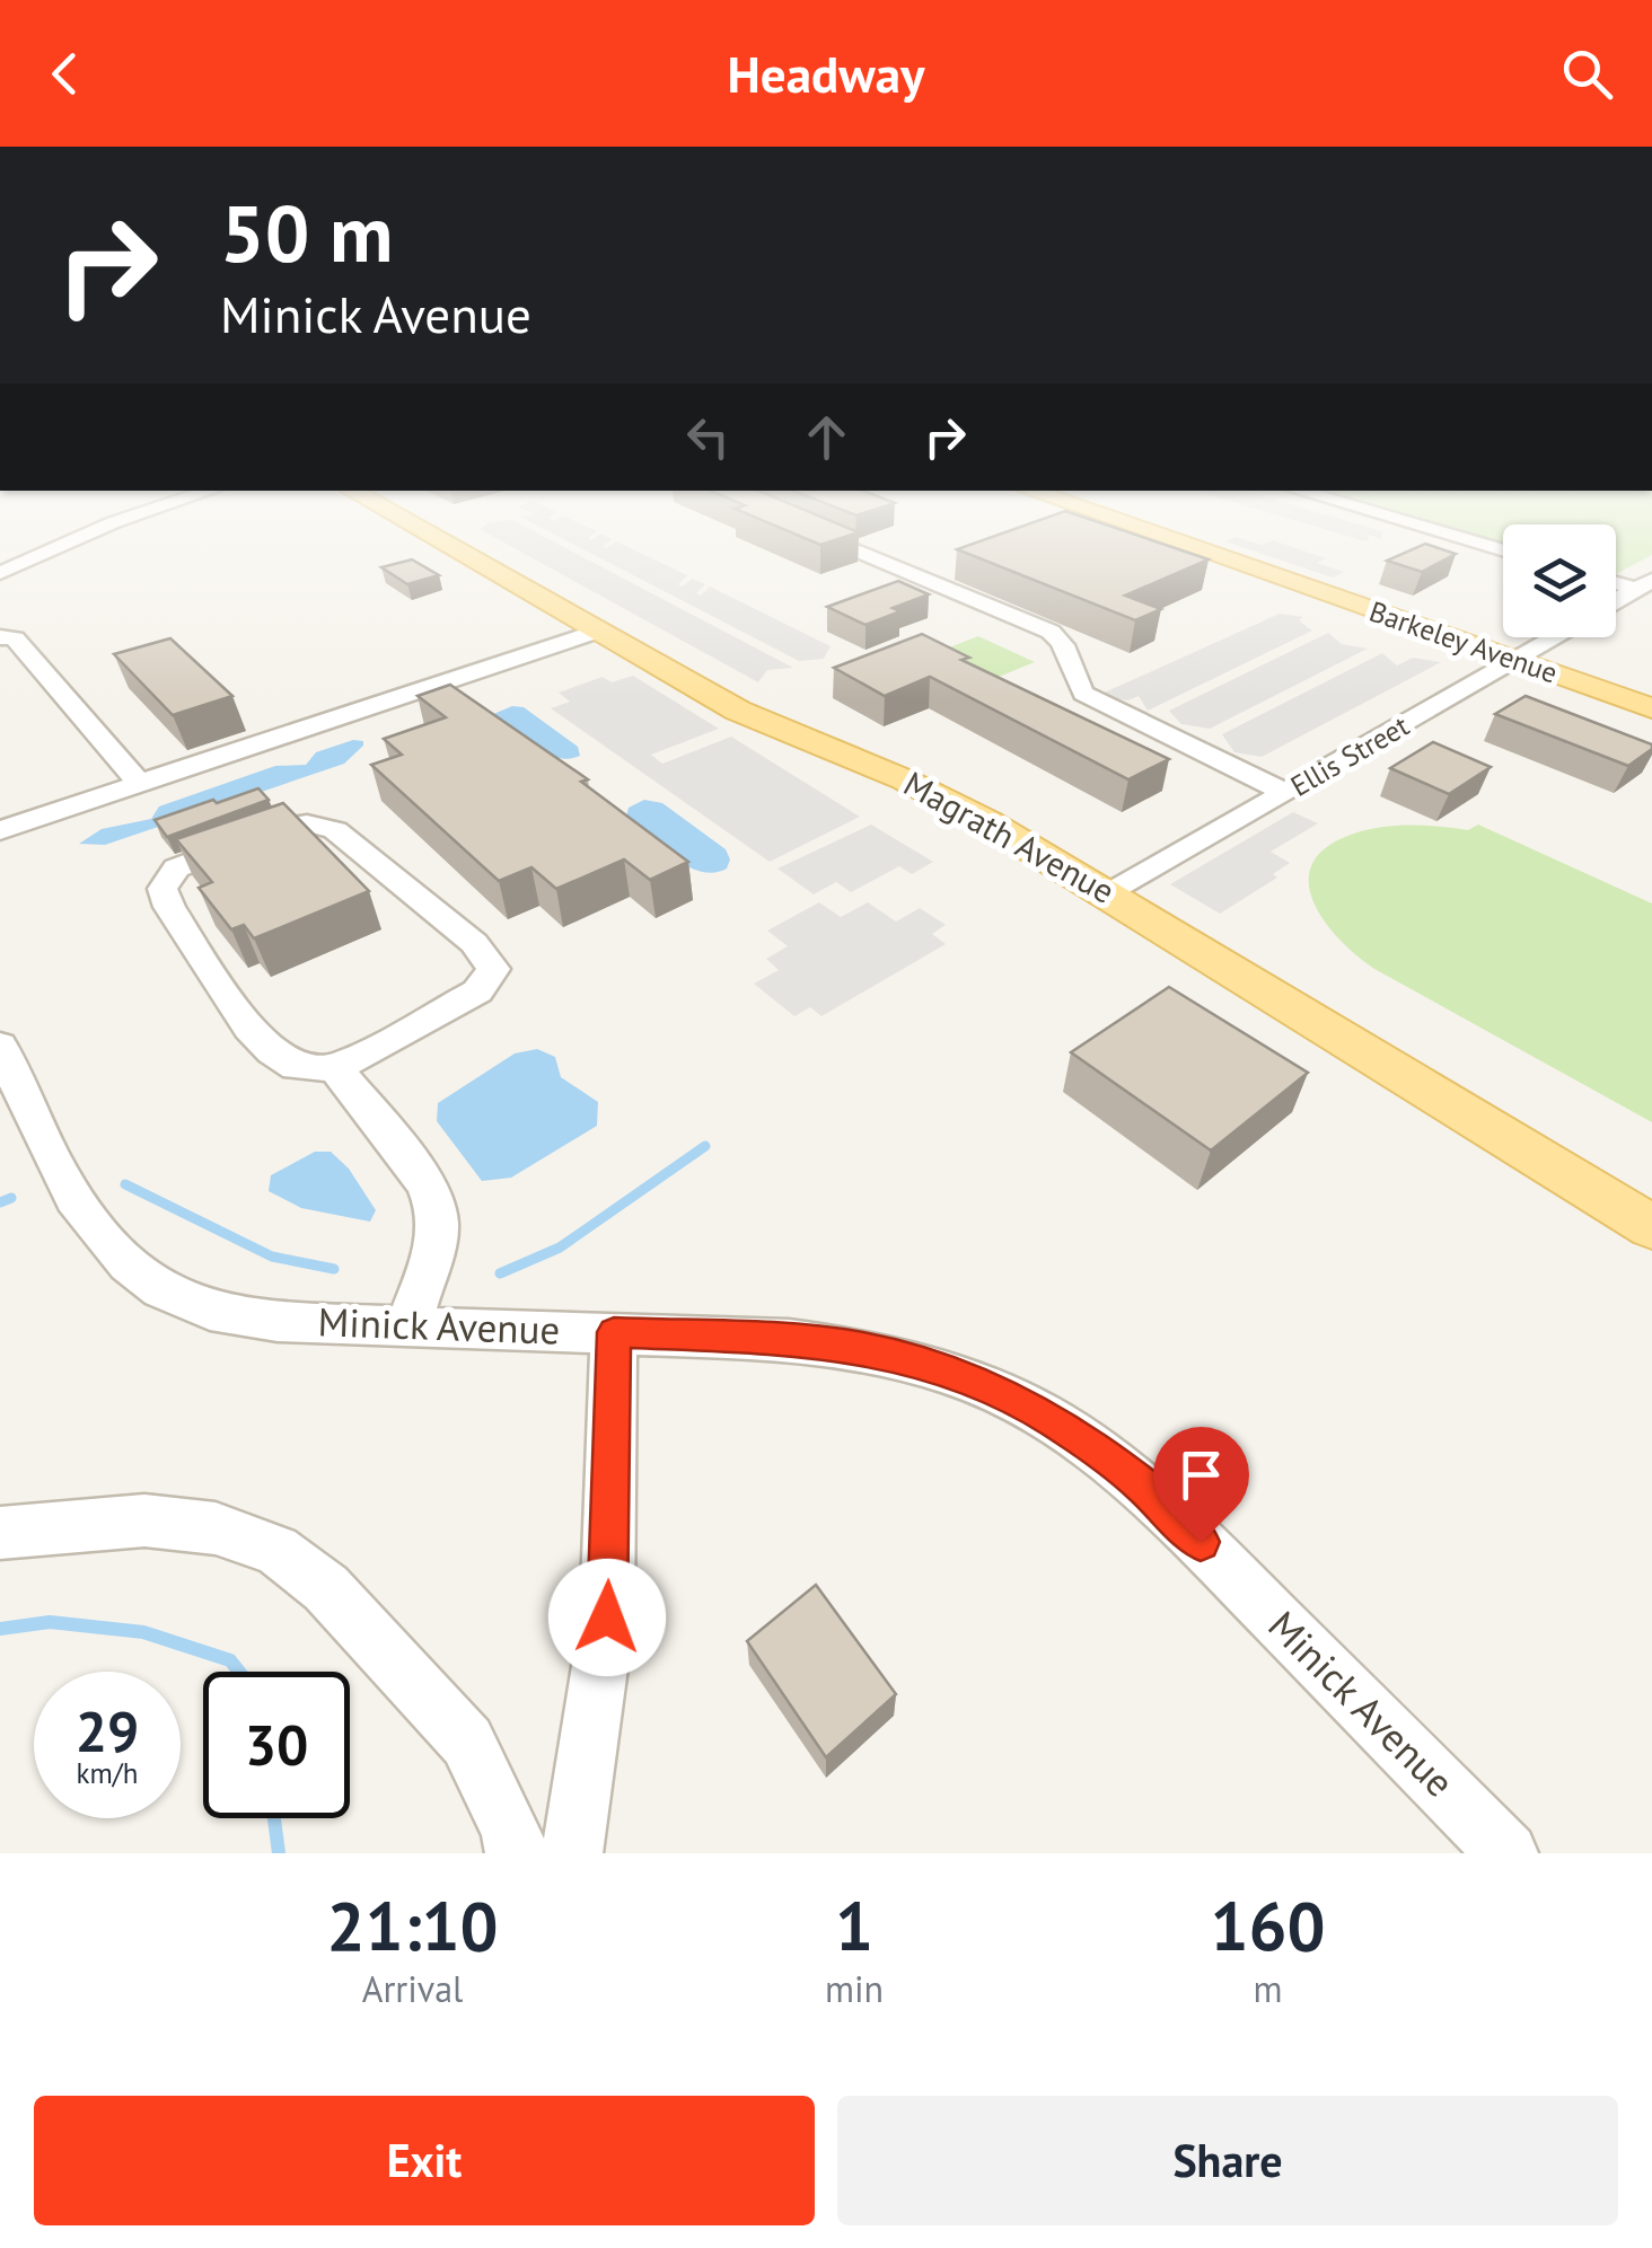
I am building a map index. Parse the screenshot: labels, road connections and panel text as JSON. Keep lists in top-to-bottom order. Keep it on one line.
{"streets":{"main road":["Barkeley Avenue","Magrath Avenue"],"street":["Ellis Street","Minick Avenue"]},"crossings":[["Barkeley Avenue","Ellis Street"],["Ellis Street","Magrath Avenue"]],"page":{"header":"Headway","turn":["50 m","Minick Avenue"],"speed":"29 km/h","limit":"30","eta":["21:10","Arrival","1","min","160","m"],"buttons":["Exit","Share"]}}
